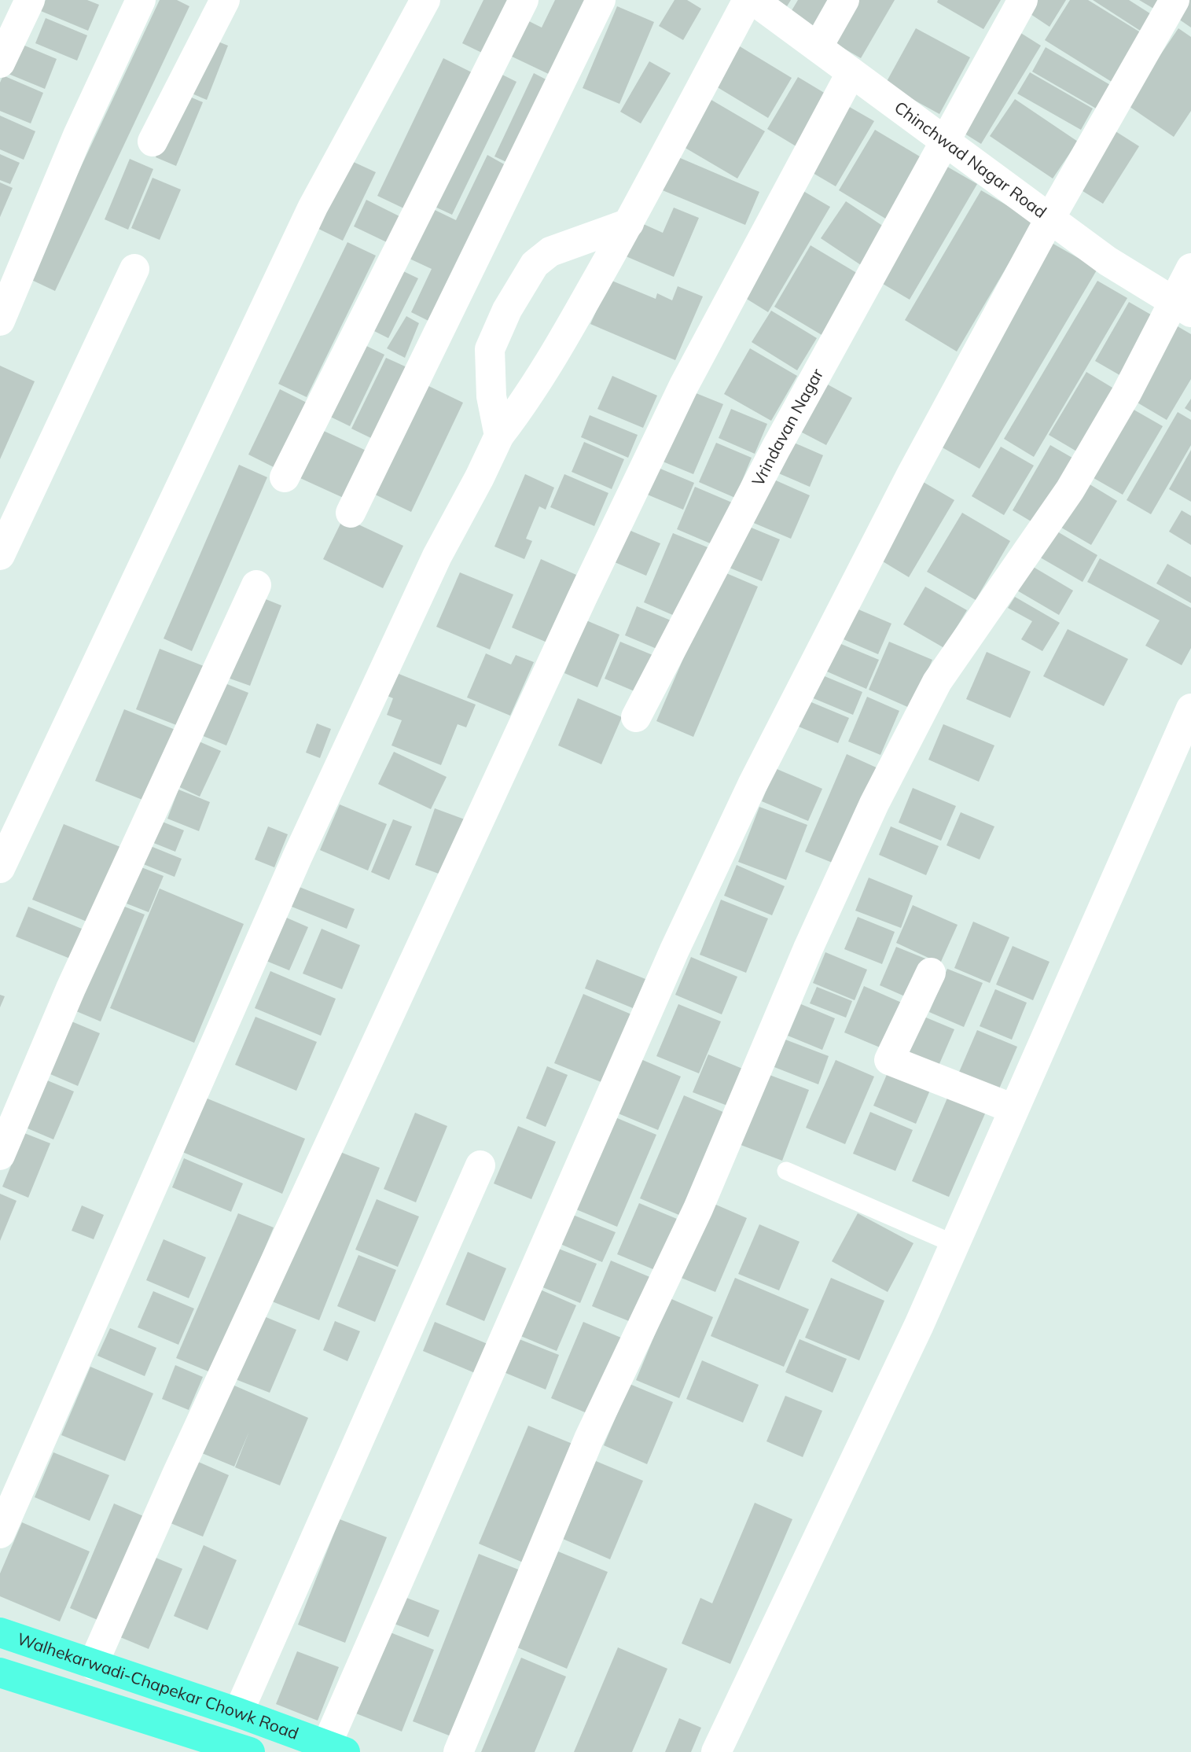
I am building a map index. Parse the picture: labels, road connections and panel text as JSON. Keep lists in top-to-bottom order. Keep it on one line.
{"streets":{"main road":["Walhekarwadi-Chapekar Chowk Road"],"street":["Chinchwad Nagar Road","Vrindavan Nagar"]},"crossings":[["Chinchwad Nagar Road","Vrindavan Nagar"]]}
